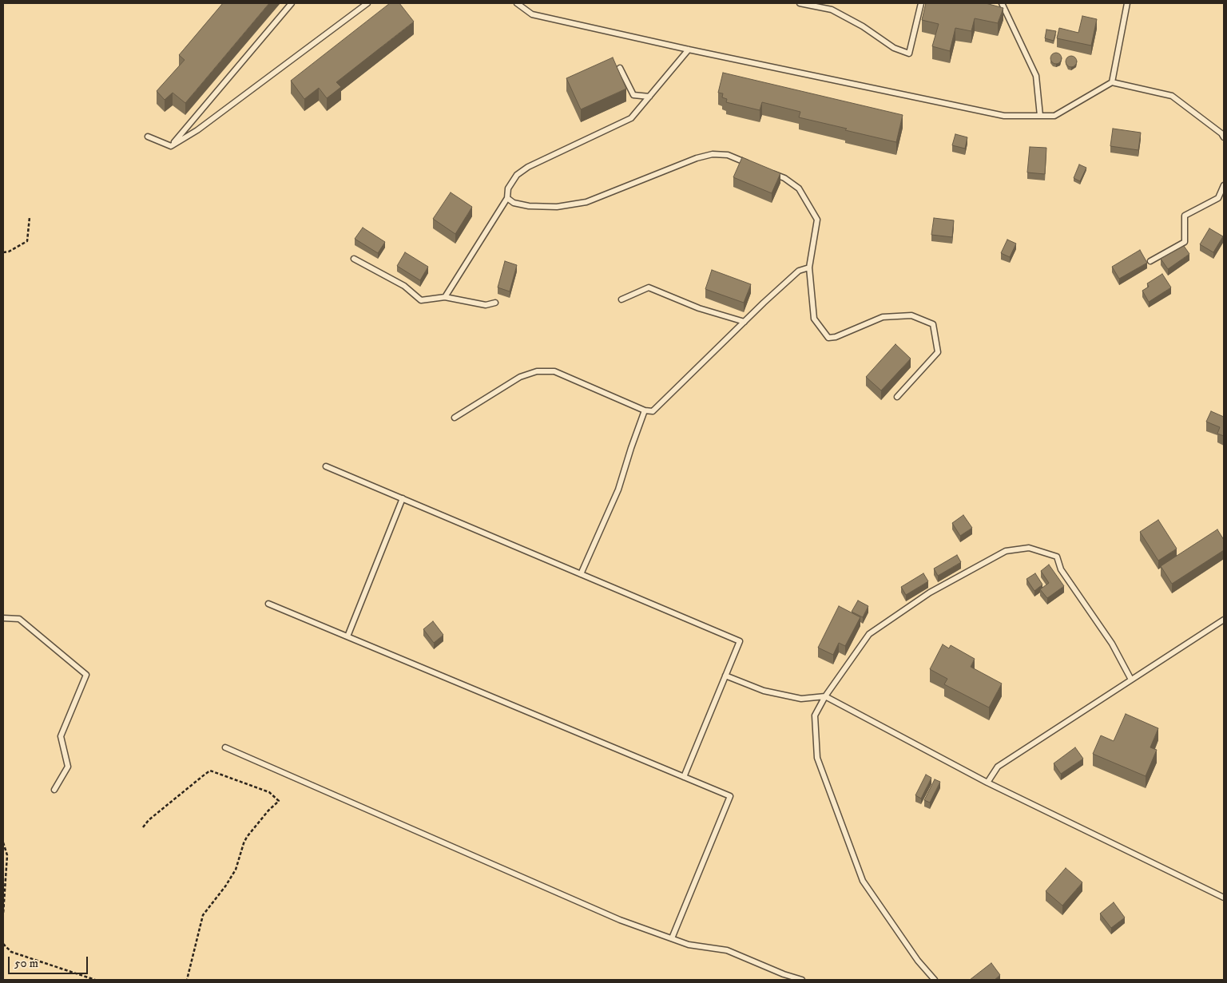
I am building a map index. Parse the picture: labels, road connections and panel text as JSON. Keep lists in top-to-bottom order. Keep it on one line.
{"scale_bar":"50 m"}
